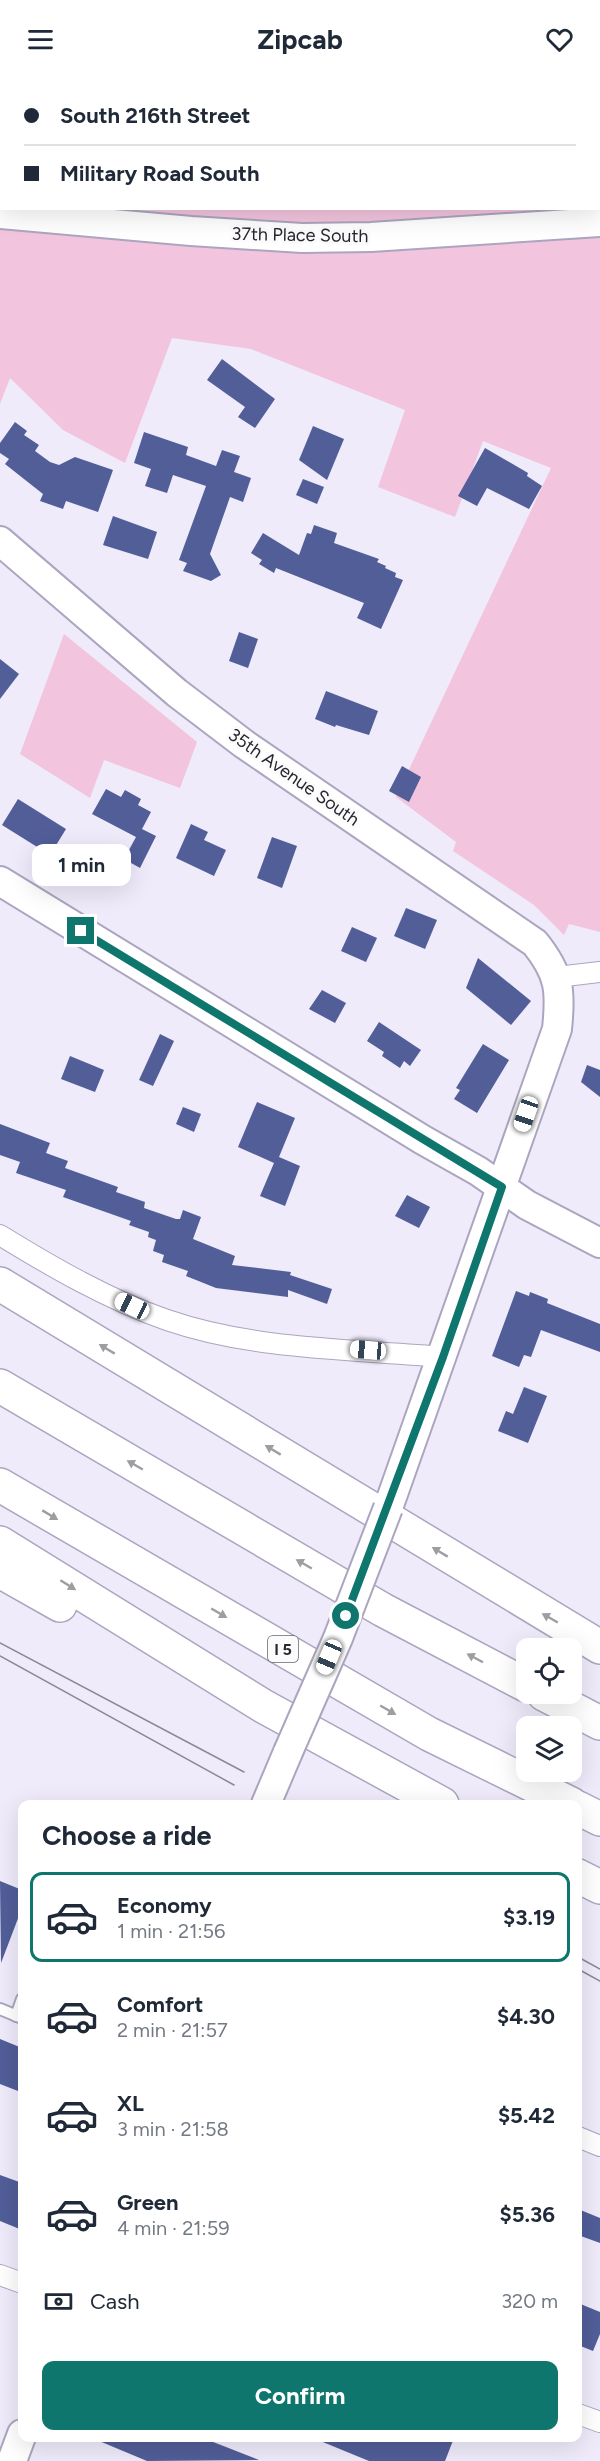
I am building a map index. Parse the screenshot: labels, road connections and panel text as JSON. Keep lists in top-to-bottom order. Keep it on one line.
{"streets":{"highway":["I 5"],"street":["37th Place South","35th Avenue South"]},"page":{"header":"Zipcab","banner":["South 216th Street","Military Road South"],"bubble":"1 min","heading":"Choose a ride","list":[{"name":"Economy","note":"1 min · 21:56","value":"$3.19"},{"name":"Comfort","note":"2 min · 21:57","value":"$4.30"},{"name":"XL","note":"3 min · 21:58","value":"$5.42"},{"name":"Green","note":"4 min · 21:59","value":"$5.36"}],"pay":["Cash","320 m"],"buttons":"Confirm"}}
